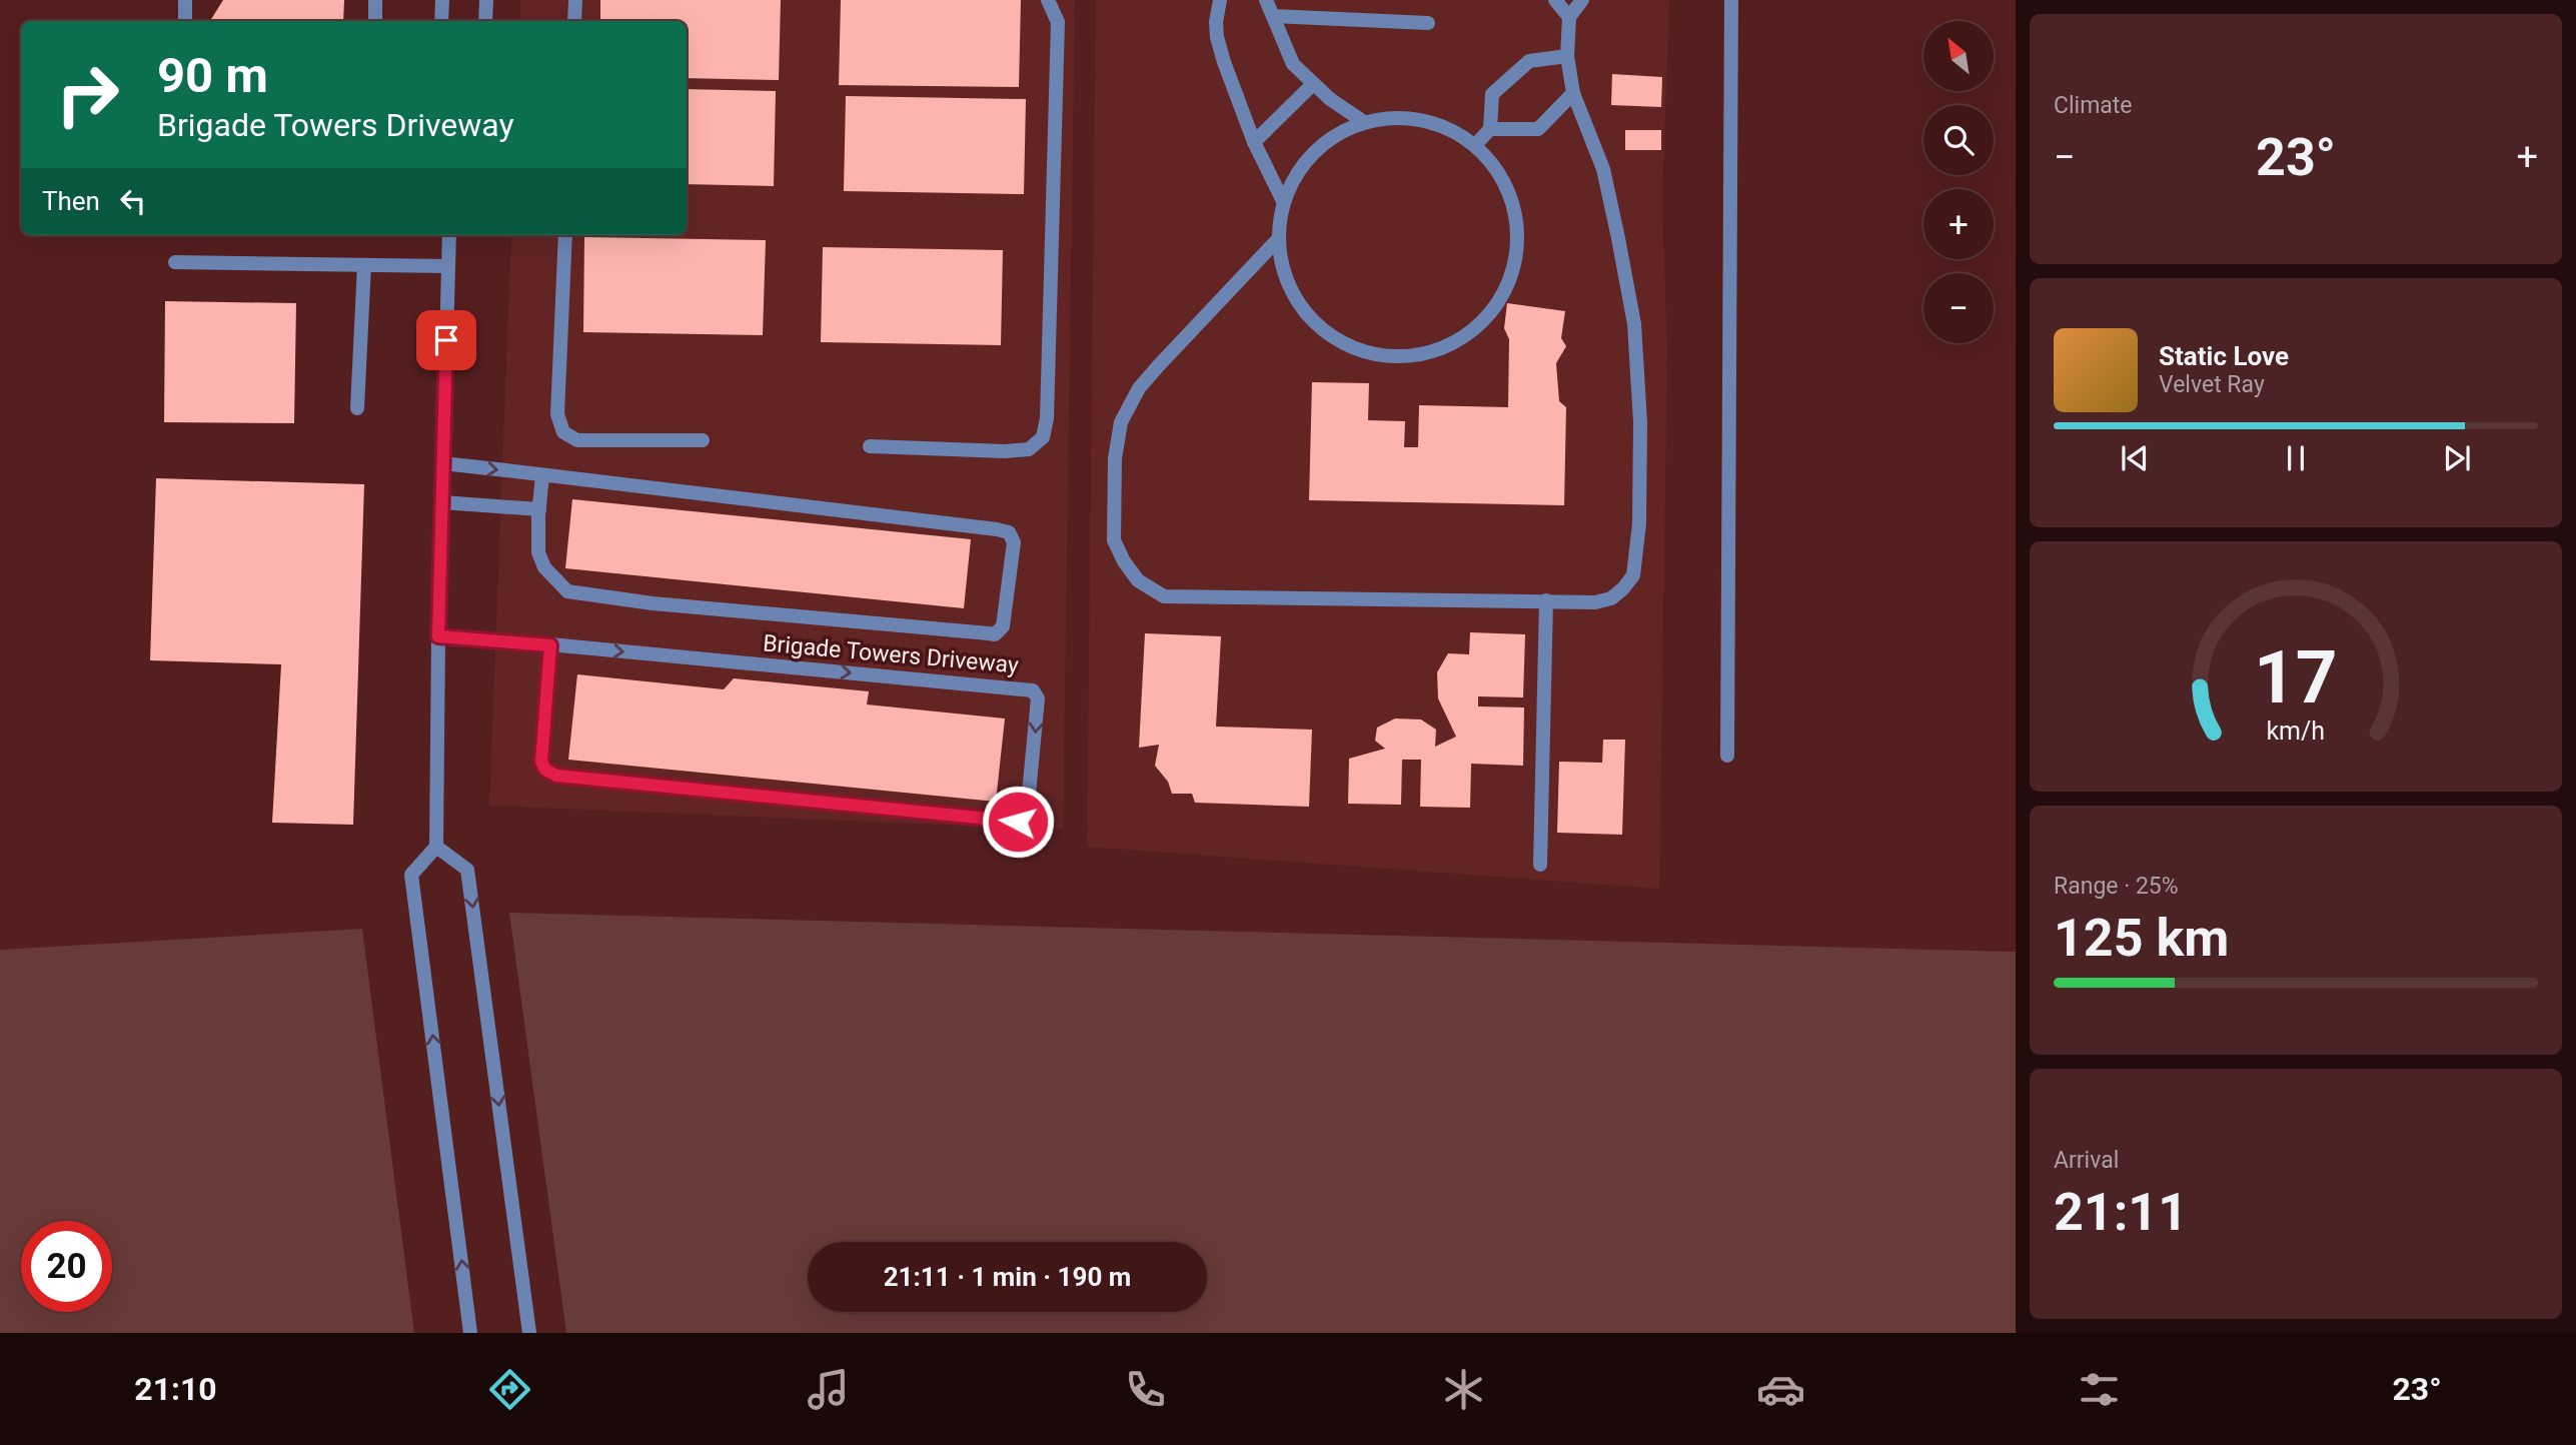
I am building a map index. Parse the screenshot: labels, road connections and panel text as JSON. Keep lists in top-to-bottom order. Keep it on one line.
{"streets":{"street":["Brigade Towers Driveway"]},"north":"top left","page":{"tile":["Climate",["Range · 25%","125 km"],["Arrival","21:11"]],"map_buttons":["+","−"],"turn":["90 m","Brigade Towers Driveway"],"heat":["−","23°","+"],"then":"Then","song":["Static Love","Velvet Ray"],"limit":"20","trip":"21:11 · 1 min · 190 m","tabs":["21:10","23°"],"gauge":["17","km/h"]}}
